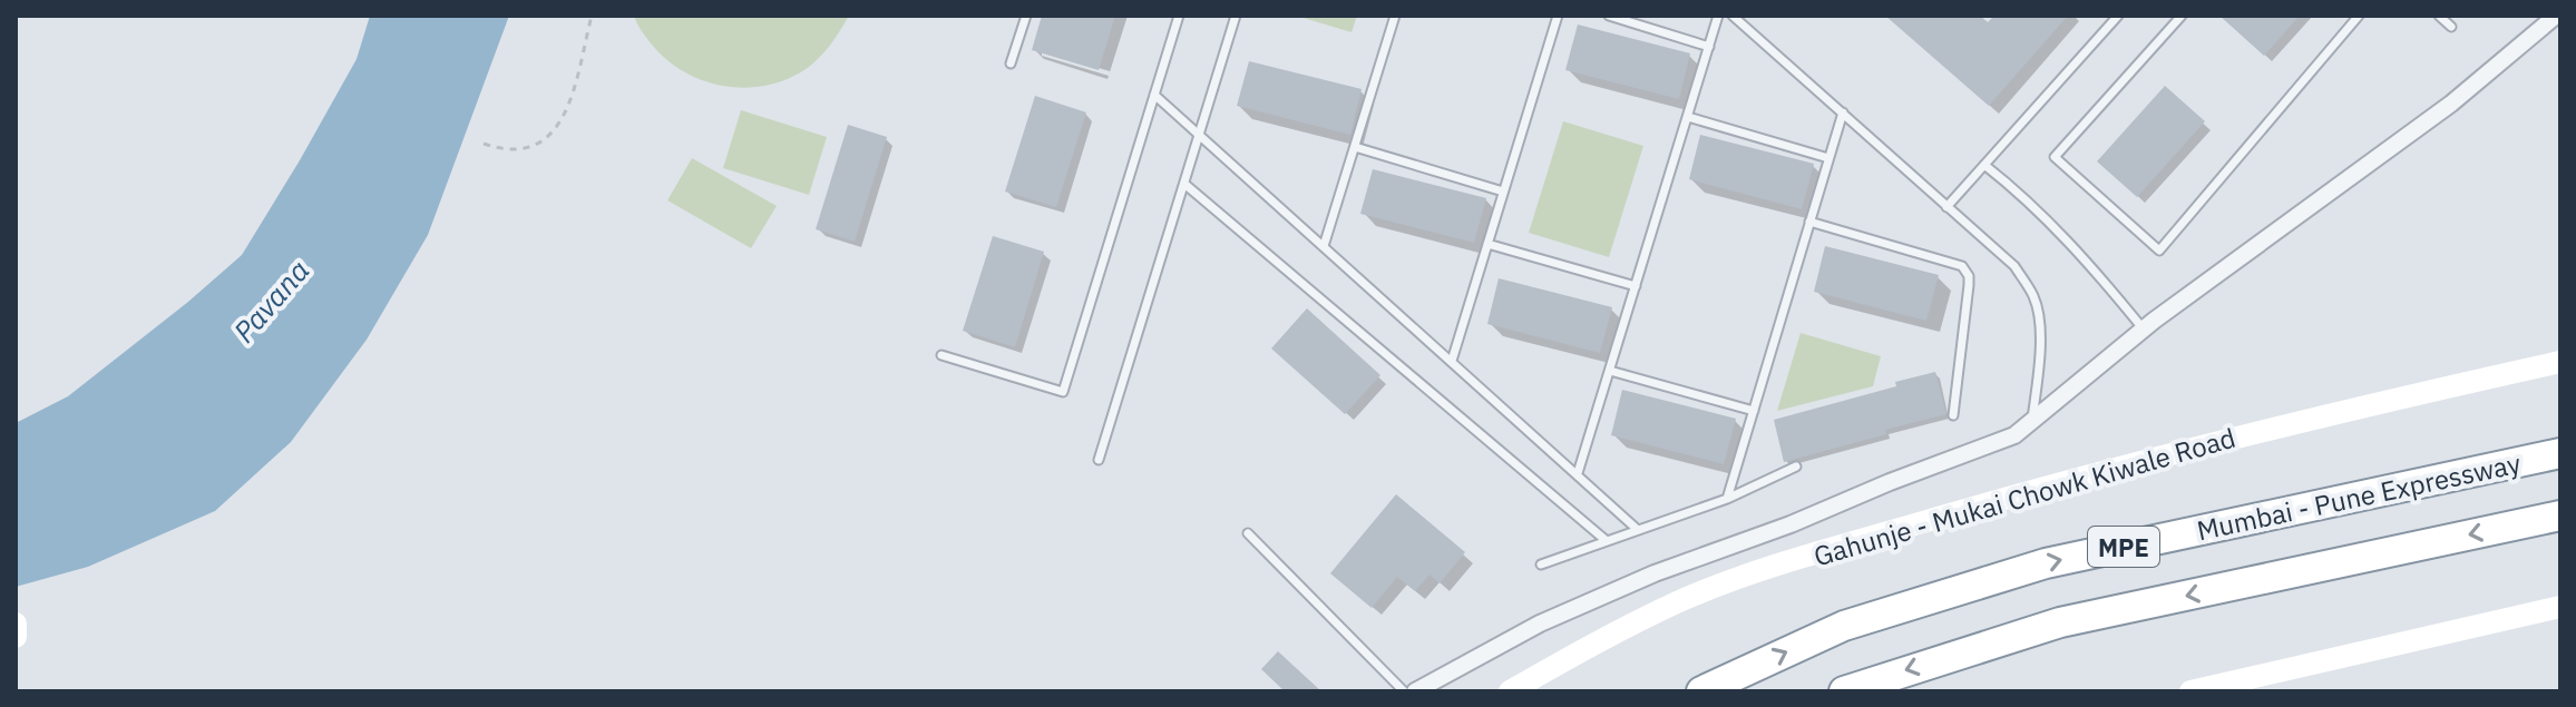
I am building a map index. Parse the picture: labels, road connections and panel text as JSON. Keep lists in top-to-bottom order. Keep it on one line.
{"streets":{"highway":["Mumbai - Pune Expressway","MPE"],"street":["Gahunje - Mukai Chowk Kiwale Road"]},"water":["Pavana"]}
